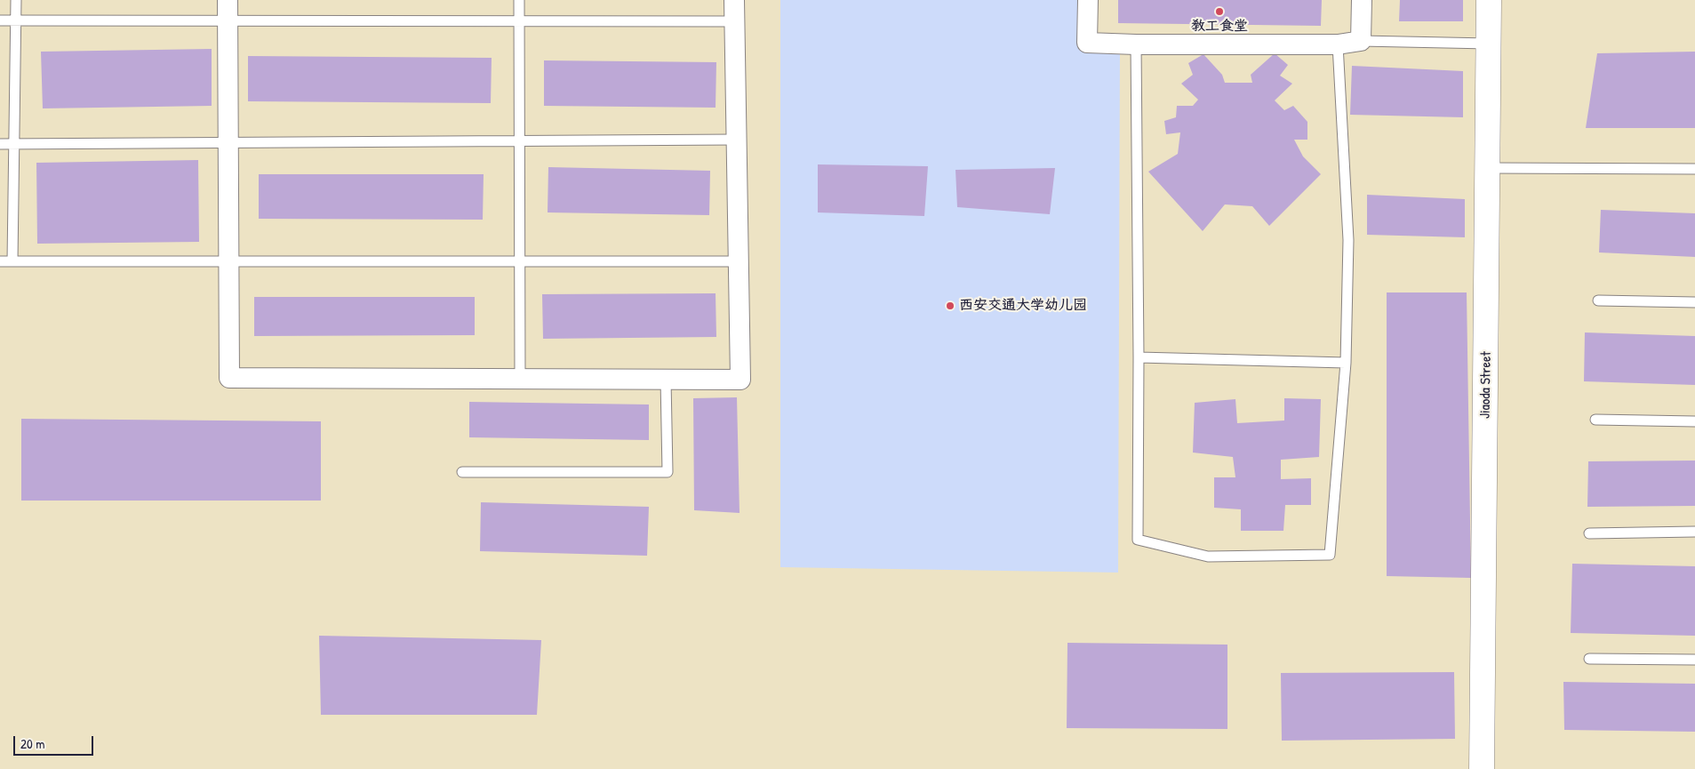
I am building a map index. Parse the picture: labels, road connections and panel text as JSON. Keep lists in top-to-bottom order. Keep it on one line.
{"streets":{"street":["Jiaoda Street"]},"places":["教工食堂","西安交通大学幼儿园"],"scale_bar":"20 m"}
